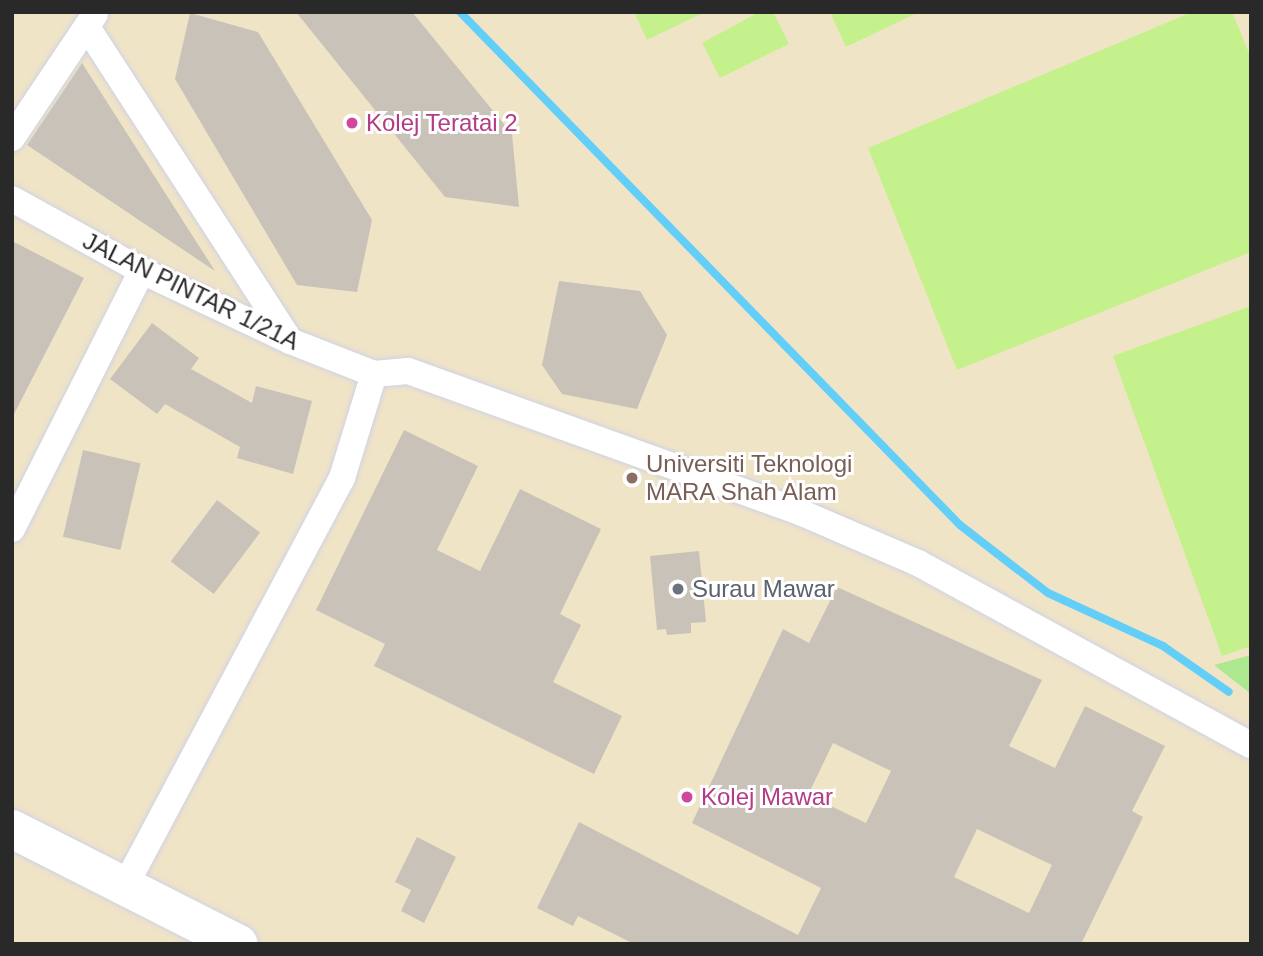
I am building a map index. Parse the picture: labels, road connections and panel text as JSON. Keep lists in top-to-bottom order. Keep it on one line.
{"streets":{"street":["JALAN PINTAR 1/21A"]},"places":["Kolej Teratai 2","Universiti Teknologi MARA Shah Alam","Surau Mawar","Kolej Mawar"]}
